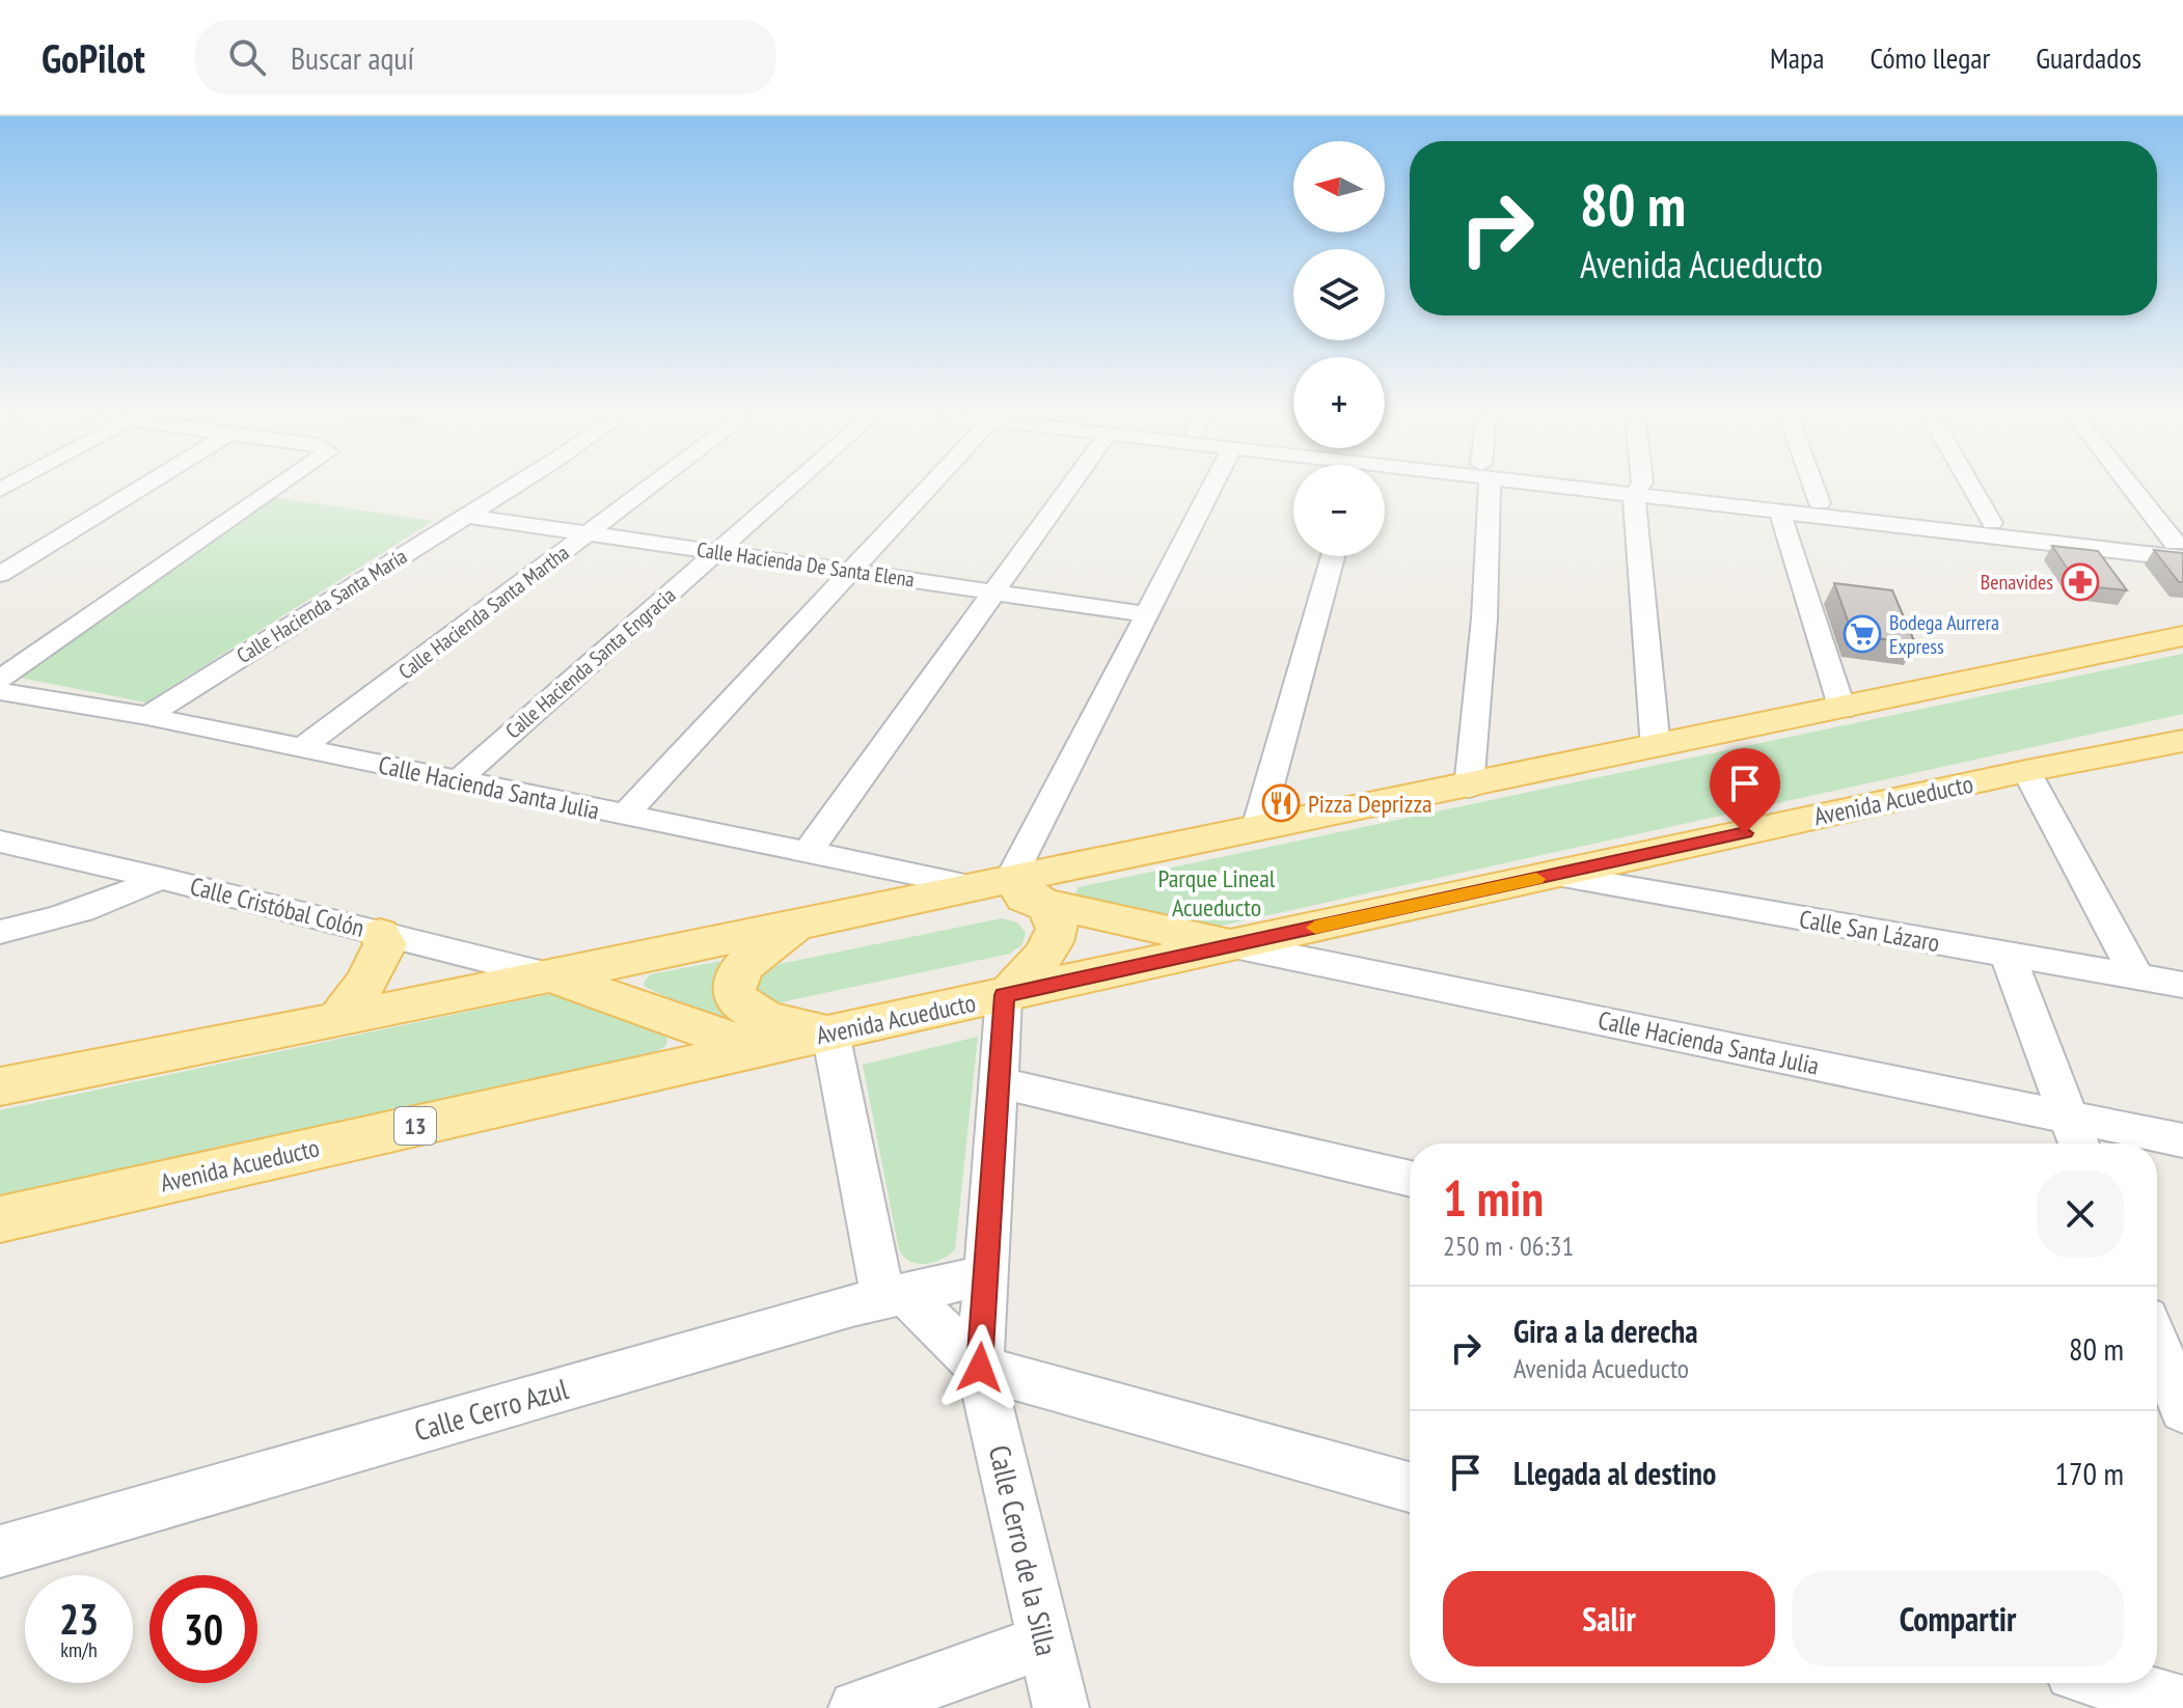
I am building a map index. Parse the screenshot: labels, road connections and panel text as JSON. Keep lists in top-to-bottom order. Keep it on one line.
{"streets":{"main road":["Avenida Acueducto","13"],"street":["Calle Hacienda De Santa Elena","Calle Hacienda Santa María","Calle Hacienda Santa Martha","Calle Hacienda Santa Engracia","Calle Hacienda Santa Julia","Calle Cristóbal Colón","Calle San Lázaro","Calle Cerro Azul","Calle Cerro de la Silla"]},"crossings":[["Calle Hacienda De Santa Elena","Calle Hacienda Santa María"],["Calle Hacienda De Santa Elena","Calle Hacienda Santa Martha"],["Calle Hacienda De Santa Elena","Calle Hacienda Santa Engracia"],["Calle Hacienda Santa María","Calle Hacienda Santa Julia"],["Calle Hacienda Santa Martha","Calle Hacienda Santa Julia"],["Calle Hacienda Santa Engracia","Calle Hacienda Santa Julia"],["Calle Hacienda Santa Julia","Avenida Acueducto"],["Avenida Acueducto","Calle San Lázaro"],["Avenida Acueducto","Calle Cerro de la Silla"],["Calle Cerro Azul","Calle Cerro de la Silla"]],"parks":["Parque Lineal Acueducto"],"places":{"pharmacy":["Benavides"],"supermarket":["Bodega Aurrera Express"],"restaurant":["Pizza Deprizza"]},"north":"left","page":{"header":"GoPilot","search":"Buscar aquí","nav":["Mapa","Cómo llegar","Guardados"],"map_buttons":["+","−"],"turn":["80 m","Avenida Acueducto"],"heading":["1 min","250 m · 06:31"],"list":[{"name":"Gira a la derecha","note":"Avenida Acueducto","value":"80 m"},{"name":"Llegada al destino","value":"170 m"}],"buttons":["Salir","Compartir"],"speed":"23 km/h","limit":"30"}}
